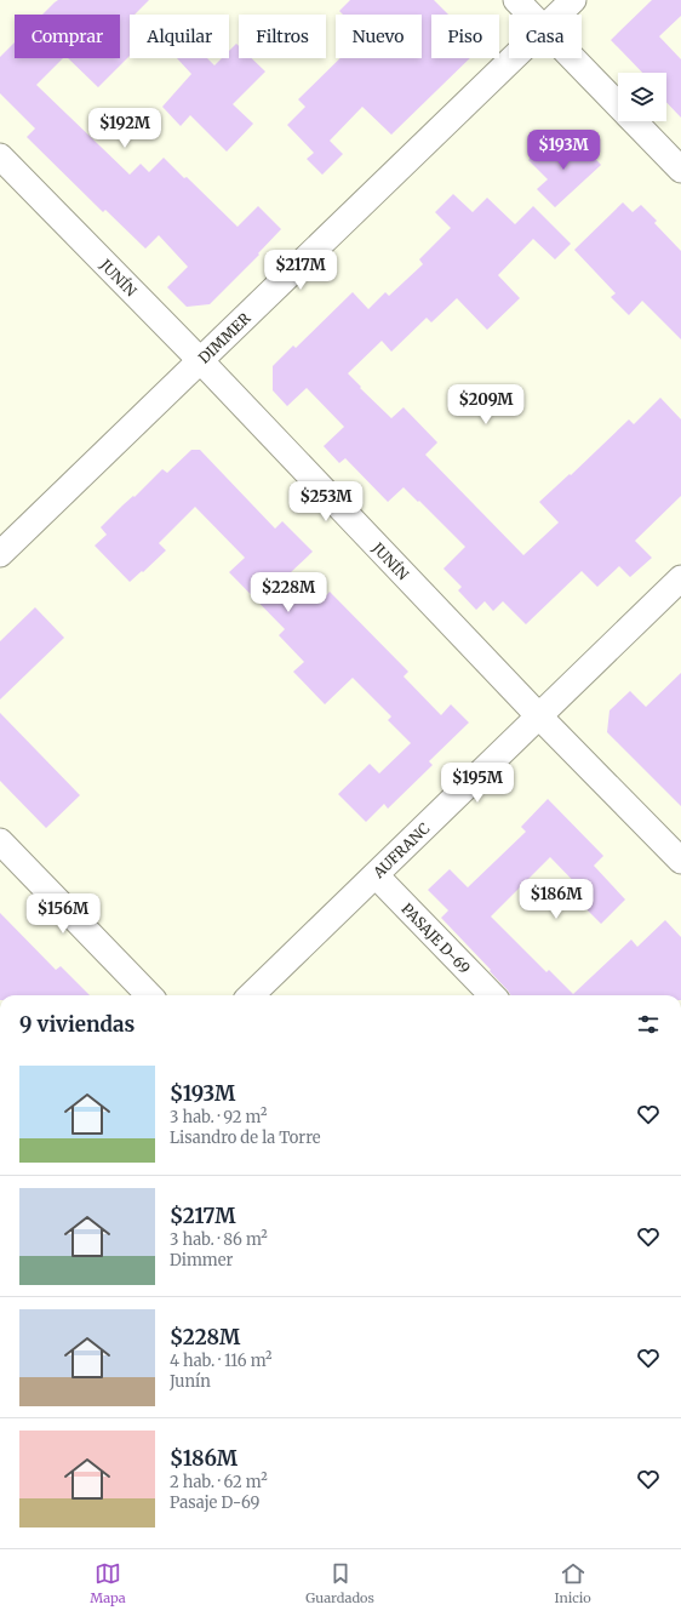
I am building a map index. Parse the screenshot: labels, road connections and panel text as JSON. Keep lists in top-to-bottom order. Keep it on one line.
{"streets":{"street":["JUNÍN","DIMMER","AUFRANC","PASAJE D-69"]},"crossings":[["JUNÍN","DIMMER"],["JUNÍN","AUFRANC"],["AUFRANC","PASAJE D-69"]],"page":{"chip":["Comprar","Alquilar","Filtros","Nuevo","Piso","Casa"],"price":["$192M","$193M","$217M","$209M","$253M","$228M","$195M","$186M","$156M"],"heading":"9 viviendas","list":[{"name":"$193M","note":"3 hab. · 92 m² · Lisandro de la Torre"},{"name":"$217M","note":"3 hab. · 86 m² · Dimmer"},{"name":"$228M","note":"4 hab. · 116 m² · Junín"},{"name":"$186M","note":"2 hab. · 62 m² · Pasaje D-69"}],"tabs":["Mapa","Guardados","Inicio"]}}
